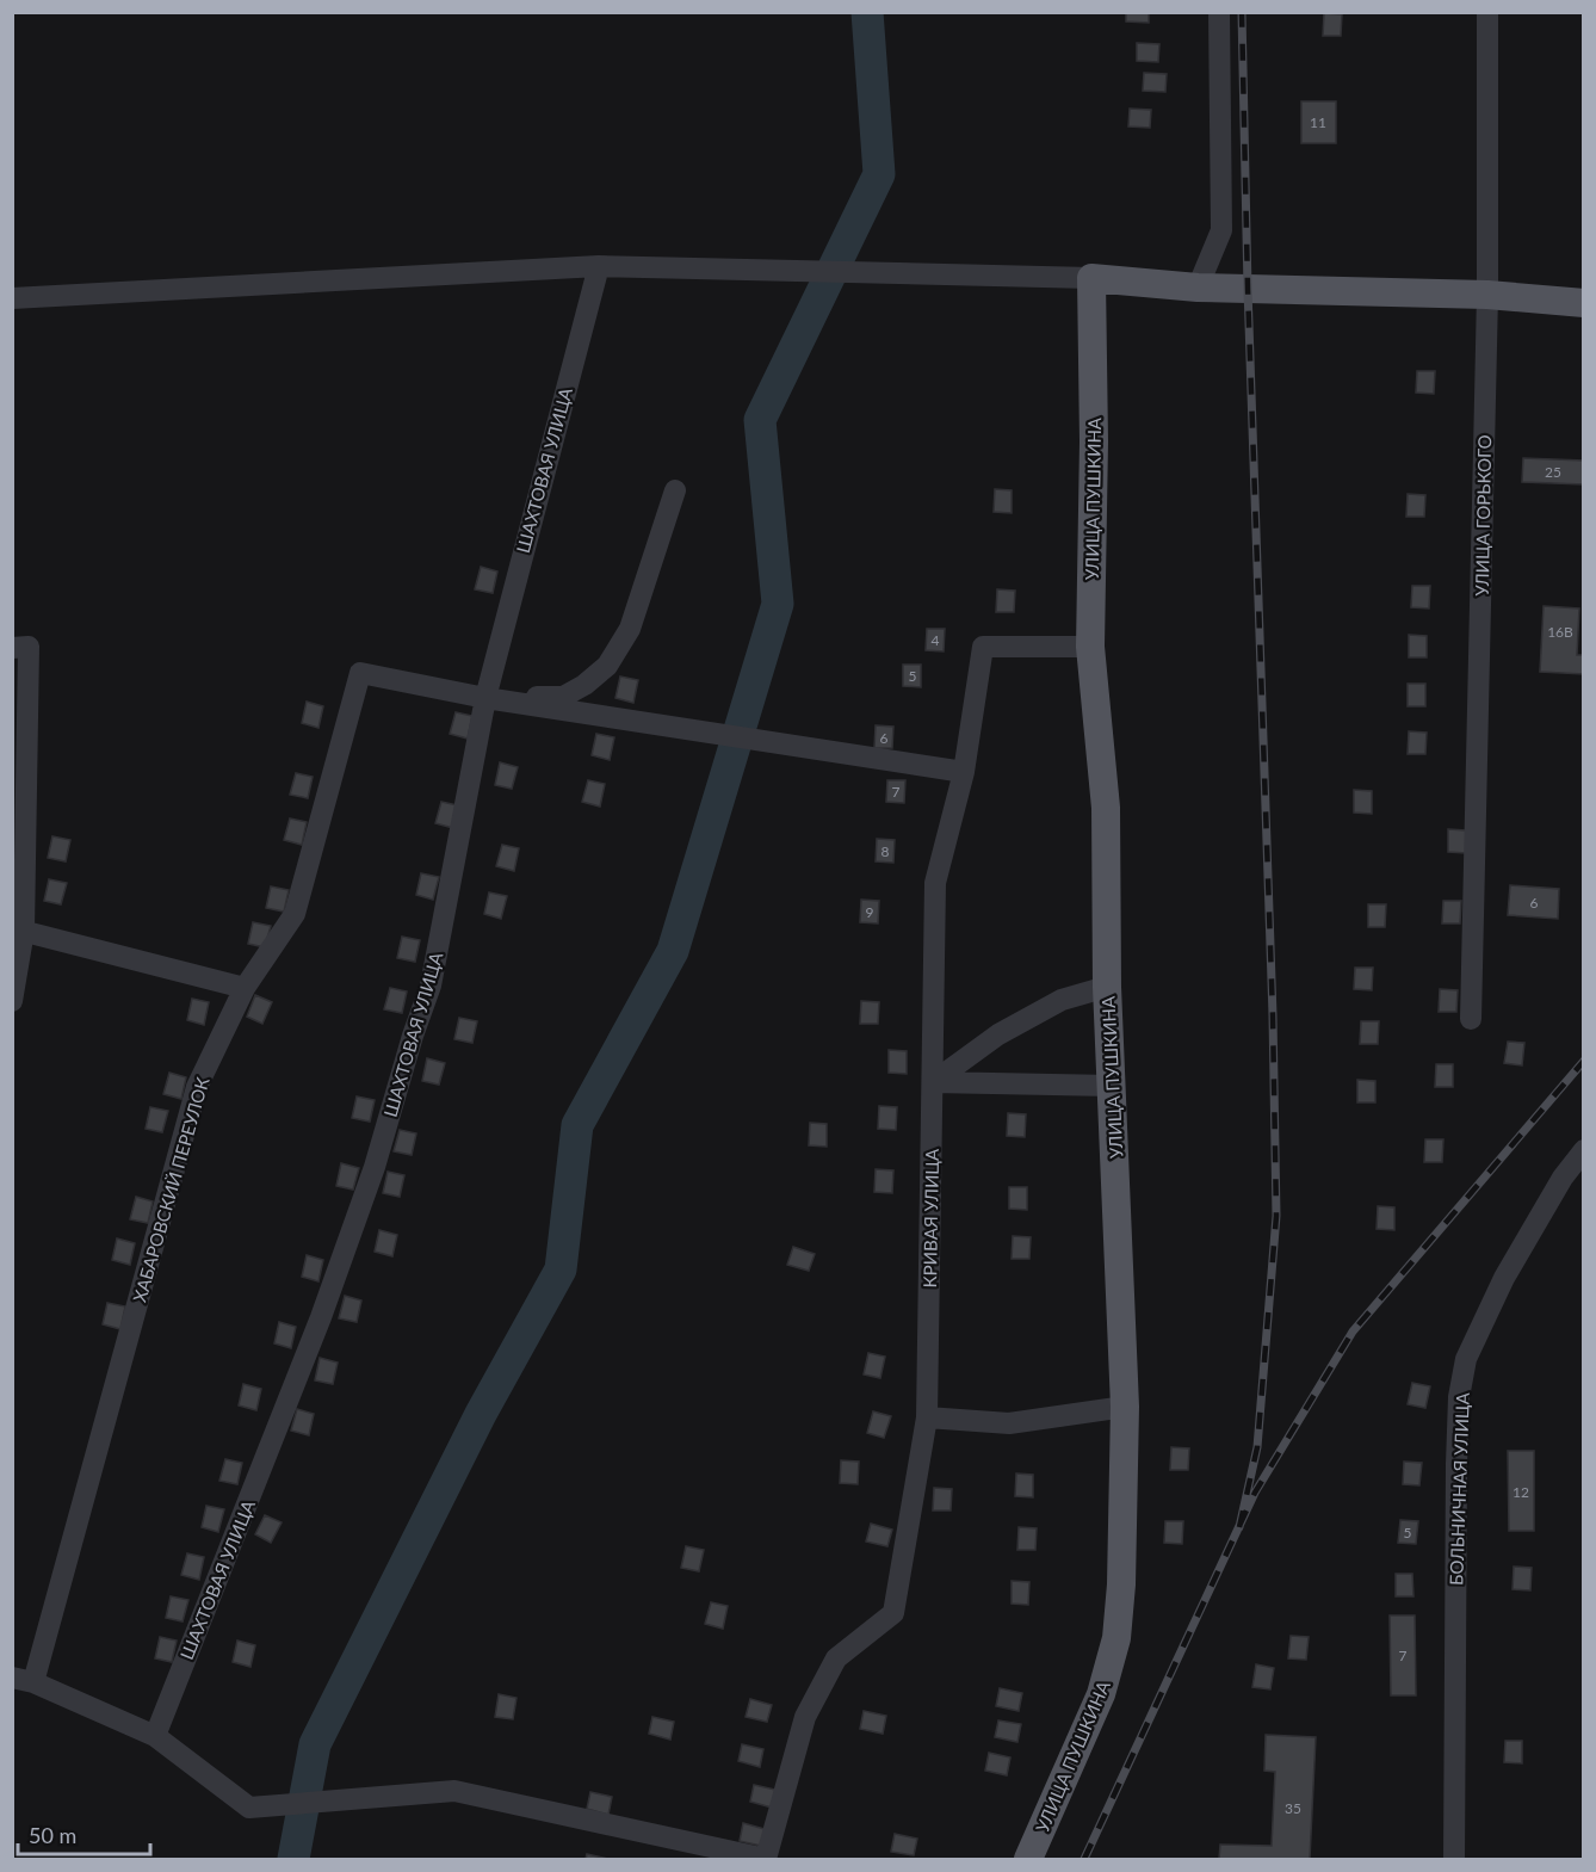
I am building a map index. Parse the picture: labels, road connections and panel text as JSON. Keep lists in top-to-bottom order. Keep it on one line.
{"streets":{"main road":["УЛИЦА ПУШКИНА"],"street":["ШАХТОВАЯ УЛИЦА","УЛИЦА ГОРЬКОГО","ХАБАРОВСКИЙ ПЕРЕУЛОК","КРИВАЯ УЛИЦА","БОЛЬНИЧНАЯ УЛИЦА"]},"crossings":[["ШАХТОВАЯ УЛИЦА","ХАБАРОВСКИЙ ПЕРЕУЛОК"],["УЛИЦА ПУШКИНА","КРИВАЯ УЛИЦА"]],"house_numbers":["11","25","16В","4","5","6","7","8","6","9","12","5","7","35"],"scale_bar":"50 m"}
